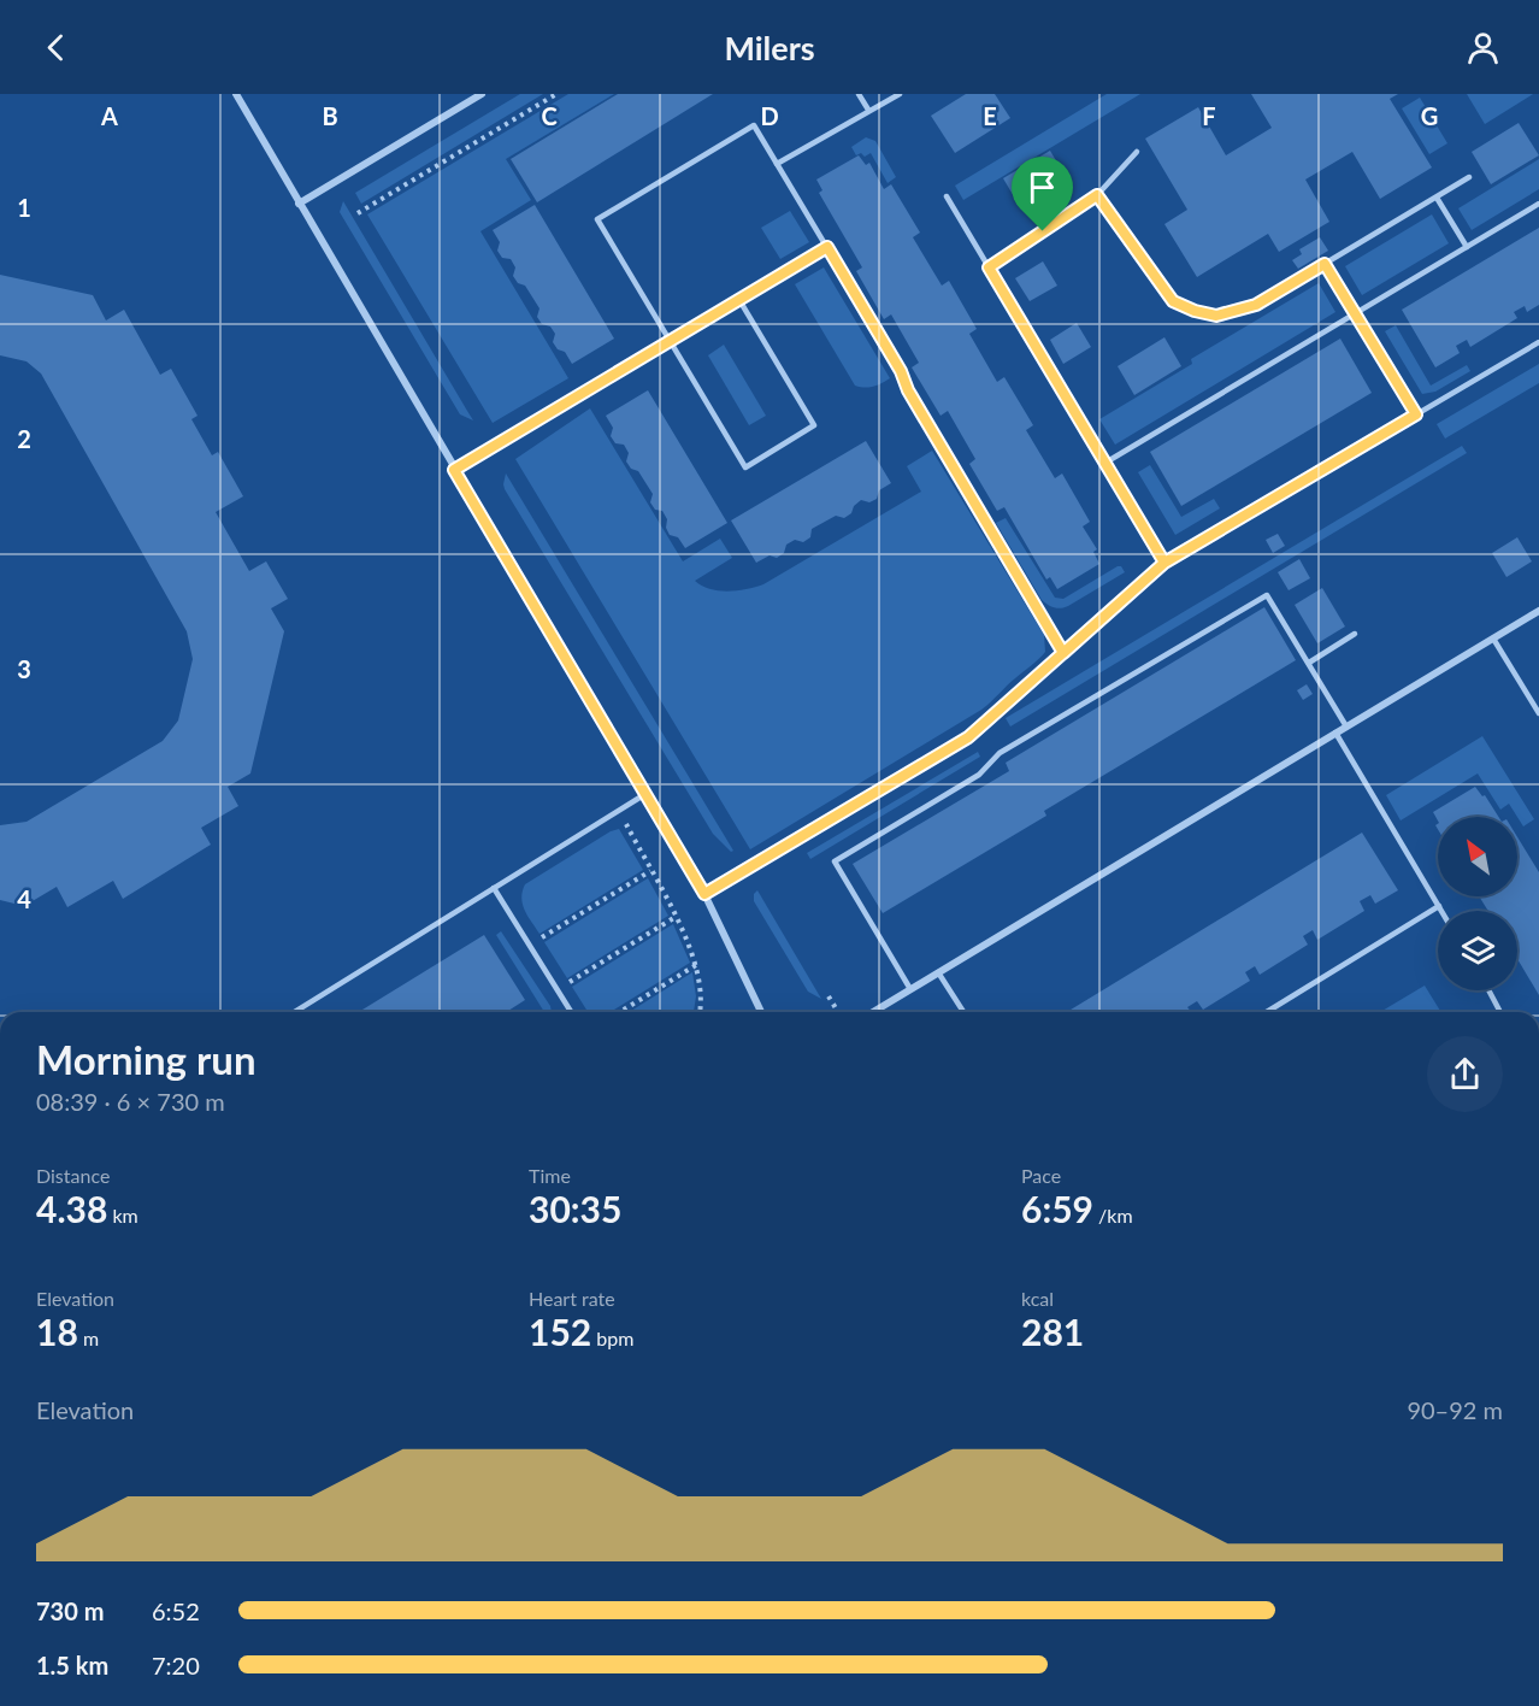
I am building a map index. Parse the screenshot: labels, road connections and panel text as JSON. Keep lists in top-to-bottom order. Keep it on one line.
{"north":"top left","page":{"header":"Milers","heading":["Morning run","08:39 · 6 × 730 m"],"stats":[["Distance","4.38 km"],["Time","30:35"],["Pace","6:59 /km"],["Elevation","18 m"],["Heart rate","152 bpm"],["kcal","281"]],"chart":["Elevation","90–92 m"],"list":[{"name":"730 m","note":"6:52"},{"name":"1.5 km","note":"7:20"}]},"grid":{"columns":["A","B","C","D","E","F","G"],"rows":["1","2","3","4"]}}
